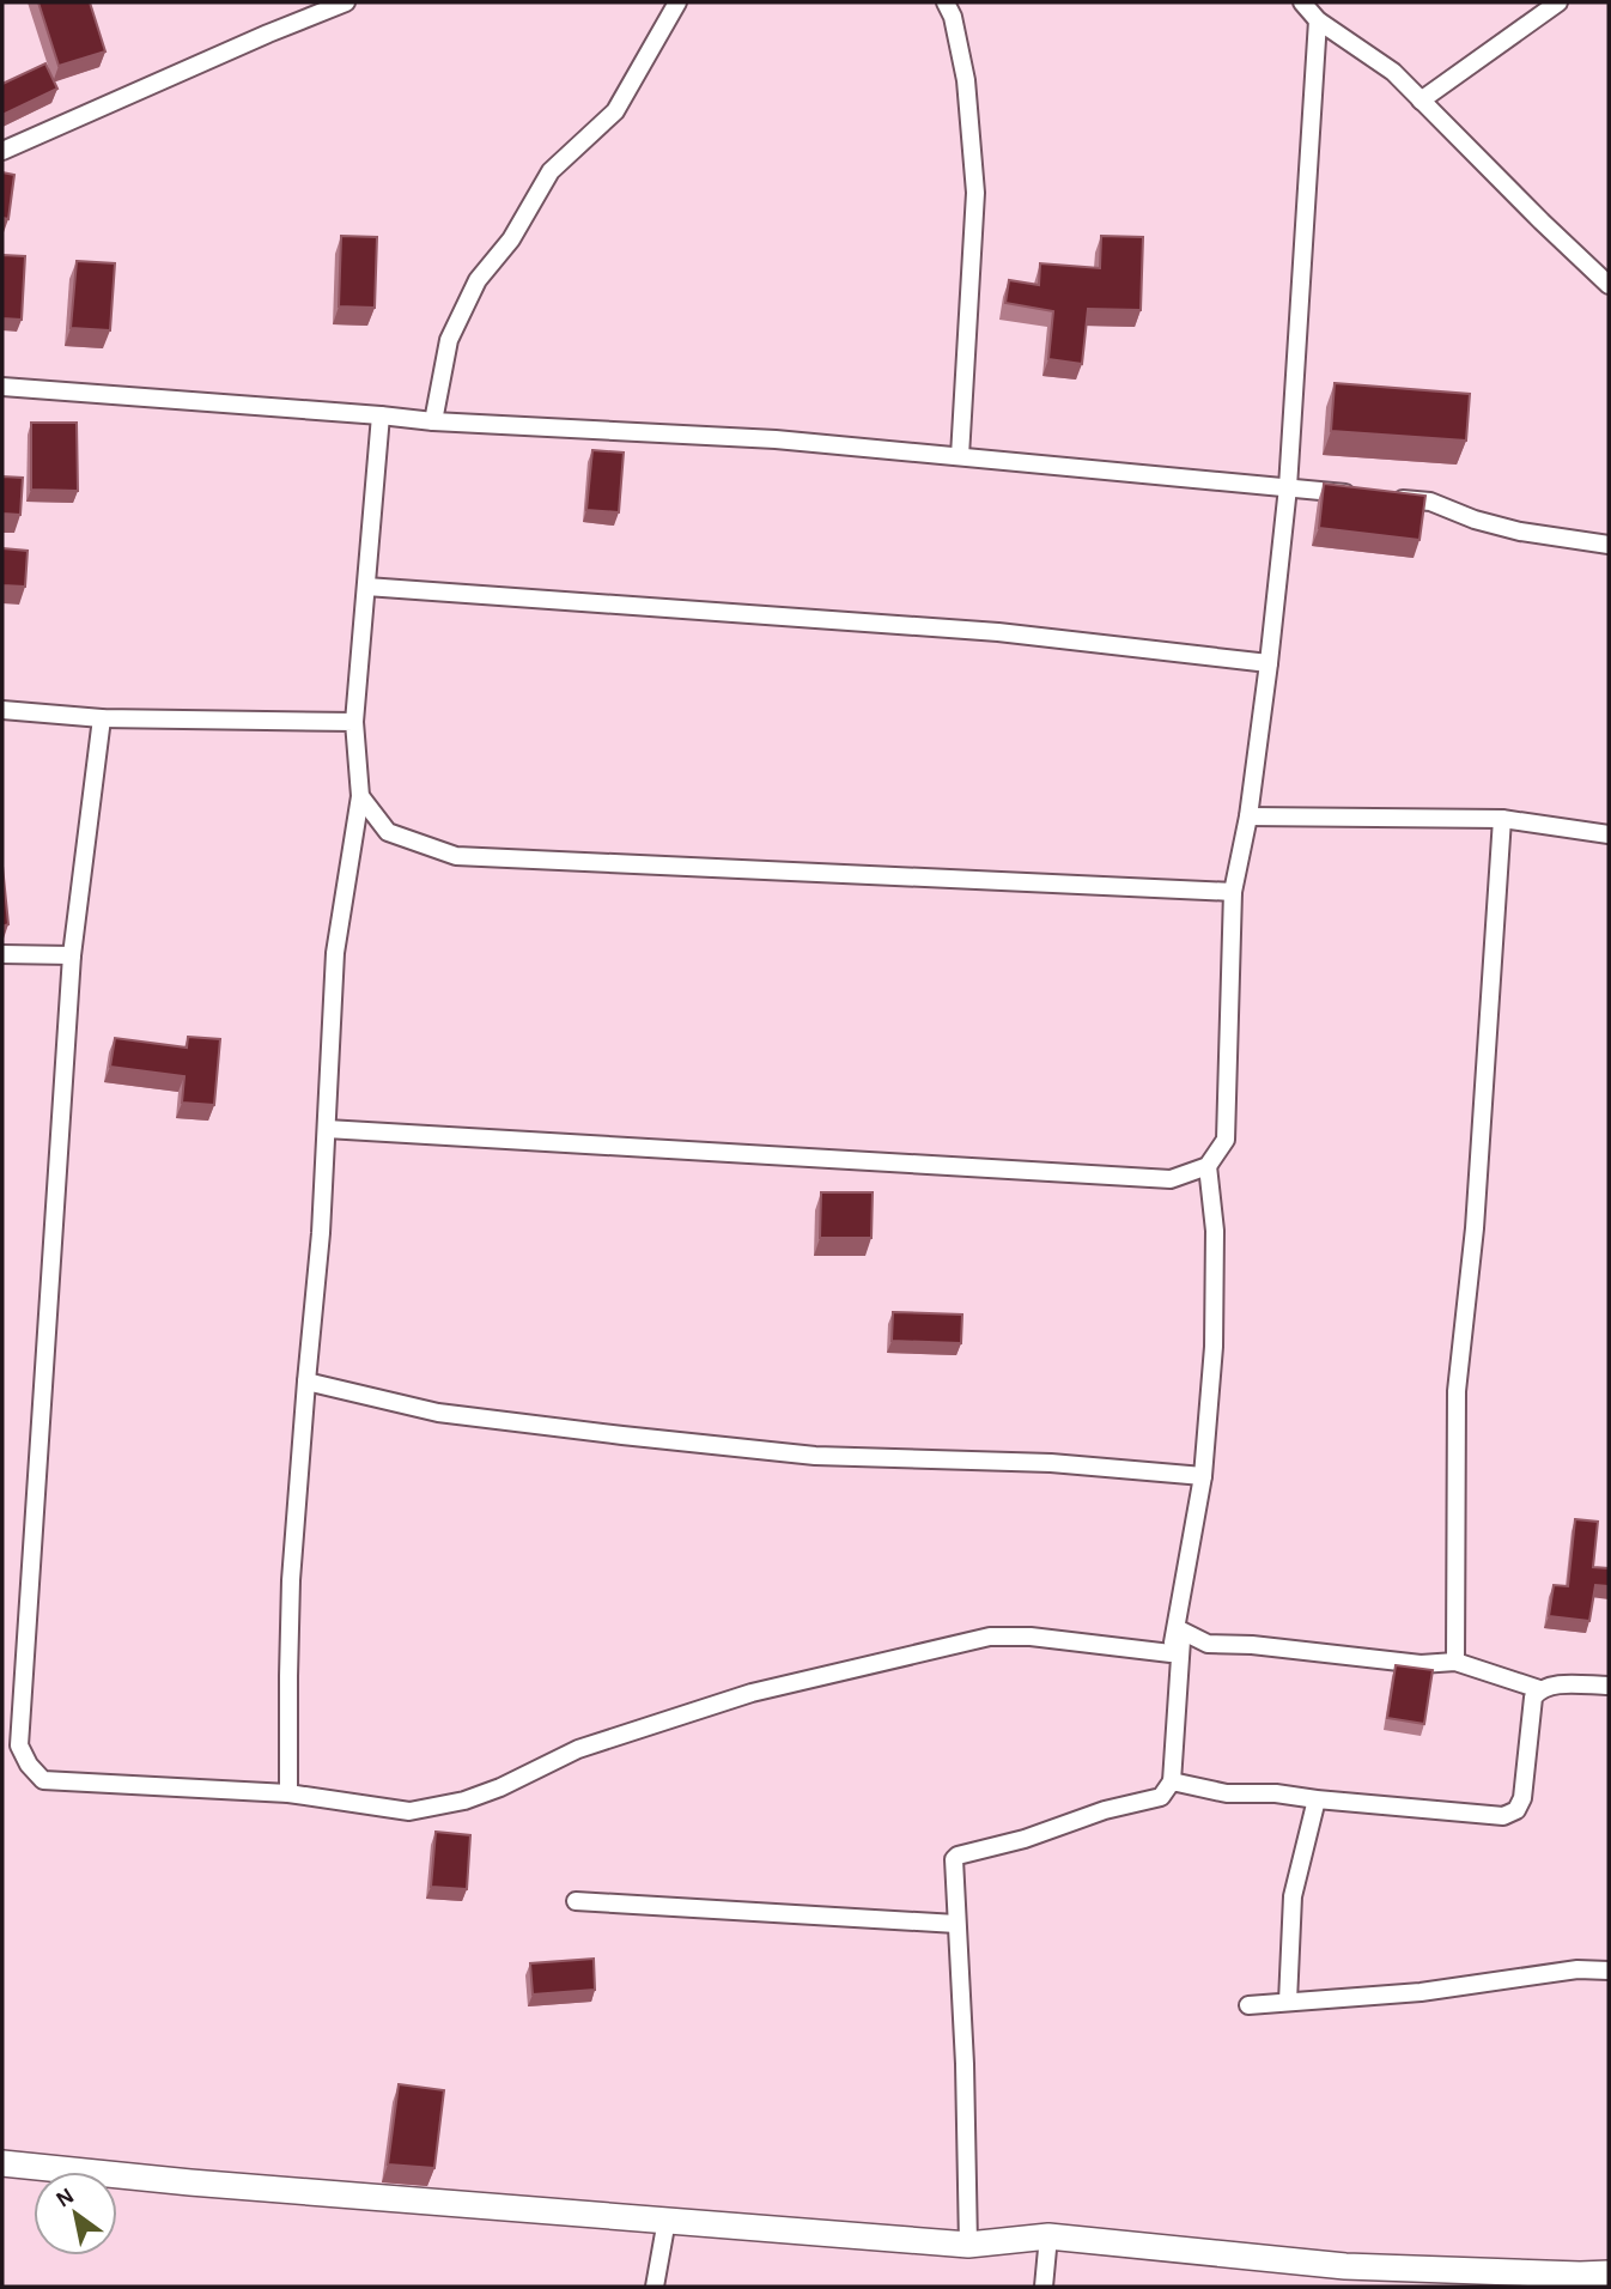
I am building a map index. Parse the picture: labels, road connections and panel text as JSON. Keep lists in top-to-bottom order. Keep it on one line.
{"north":"top left"}
